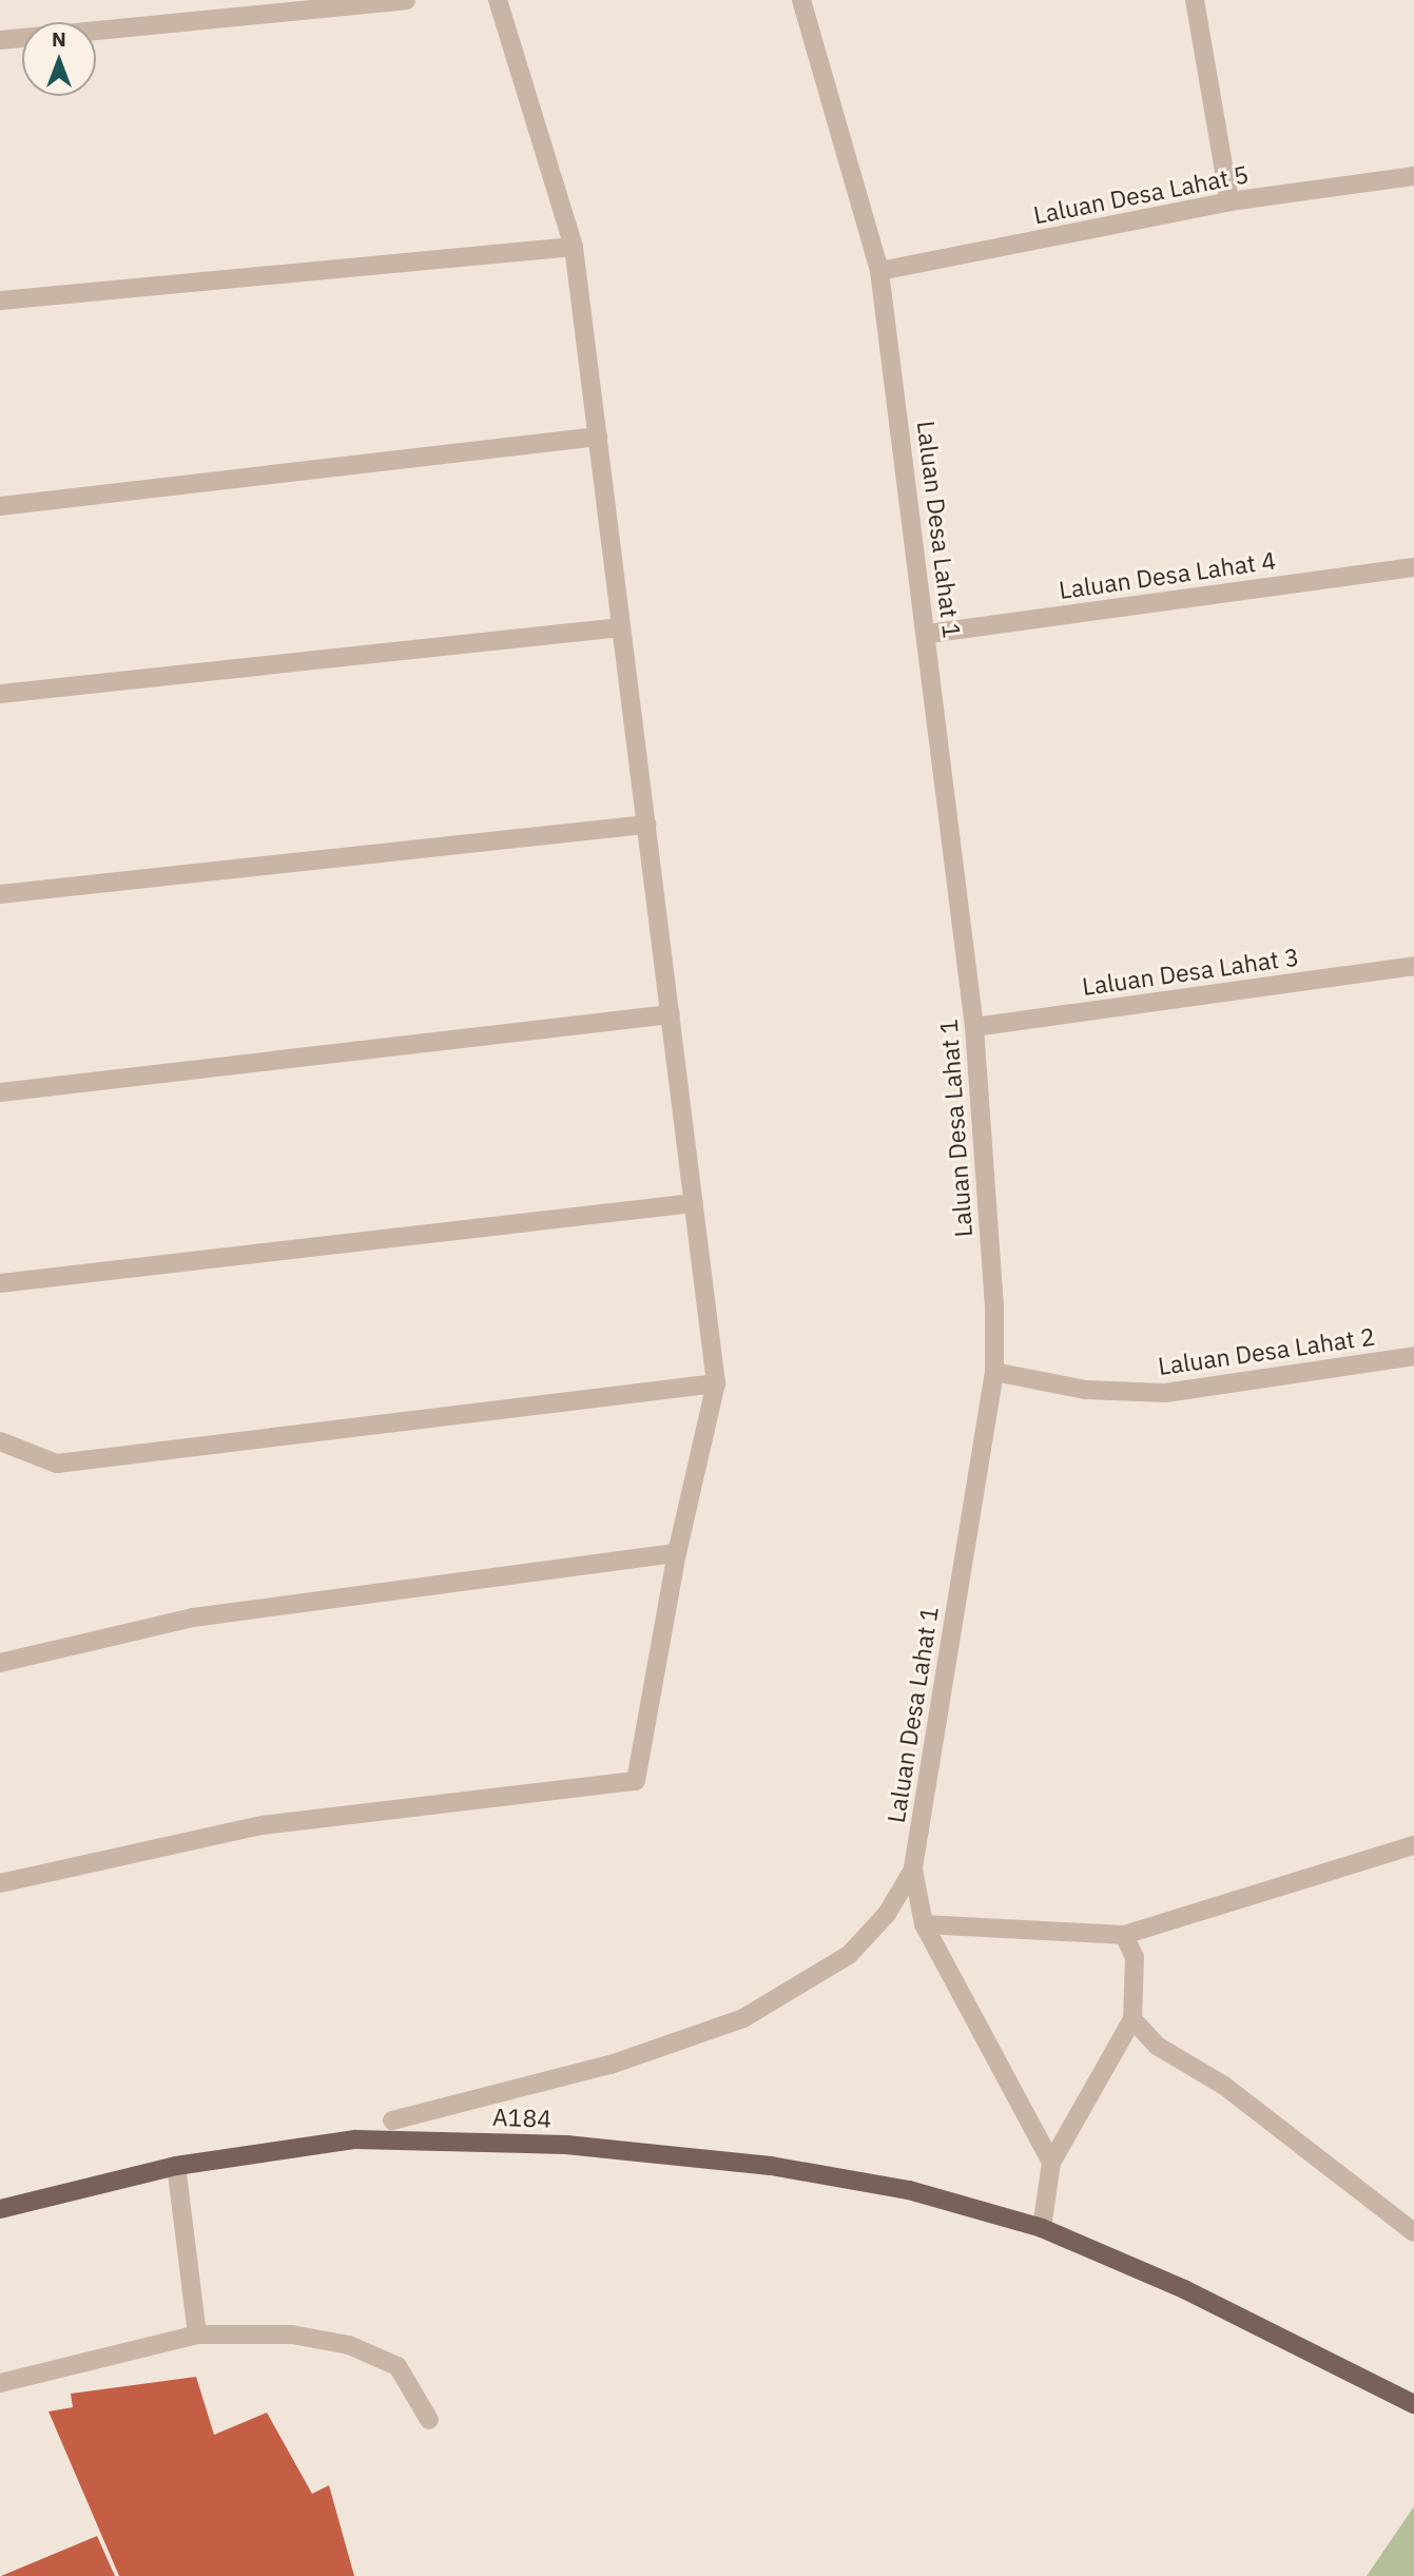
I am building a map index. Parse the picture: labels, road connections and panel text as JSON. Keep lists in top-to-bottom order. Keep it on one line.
{"streets":{"main road":["A184"],"street":["Laluan Desa Lahat 5","Laluan Desa Lahat 1","Laluan Desa Lahat 4","Laluan Desa Lahat 3","Laluan Desa Lahat 2"]},"crossings":[["Laluan Desa Lahat 5","Laluan Desa Lahat 1"],["Laluan Desa Lahat 1","Laluan Desa Lahat 4"],["Laluan Desa Lahat 1","Laluan Desa Lahat 3"],["Laluan Desa Lahat 1","Laluan Desa Lahat 2"]],"north":"top"}
